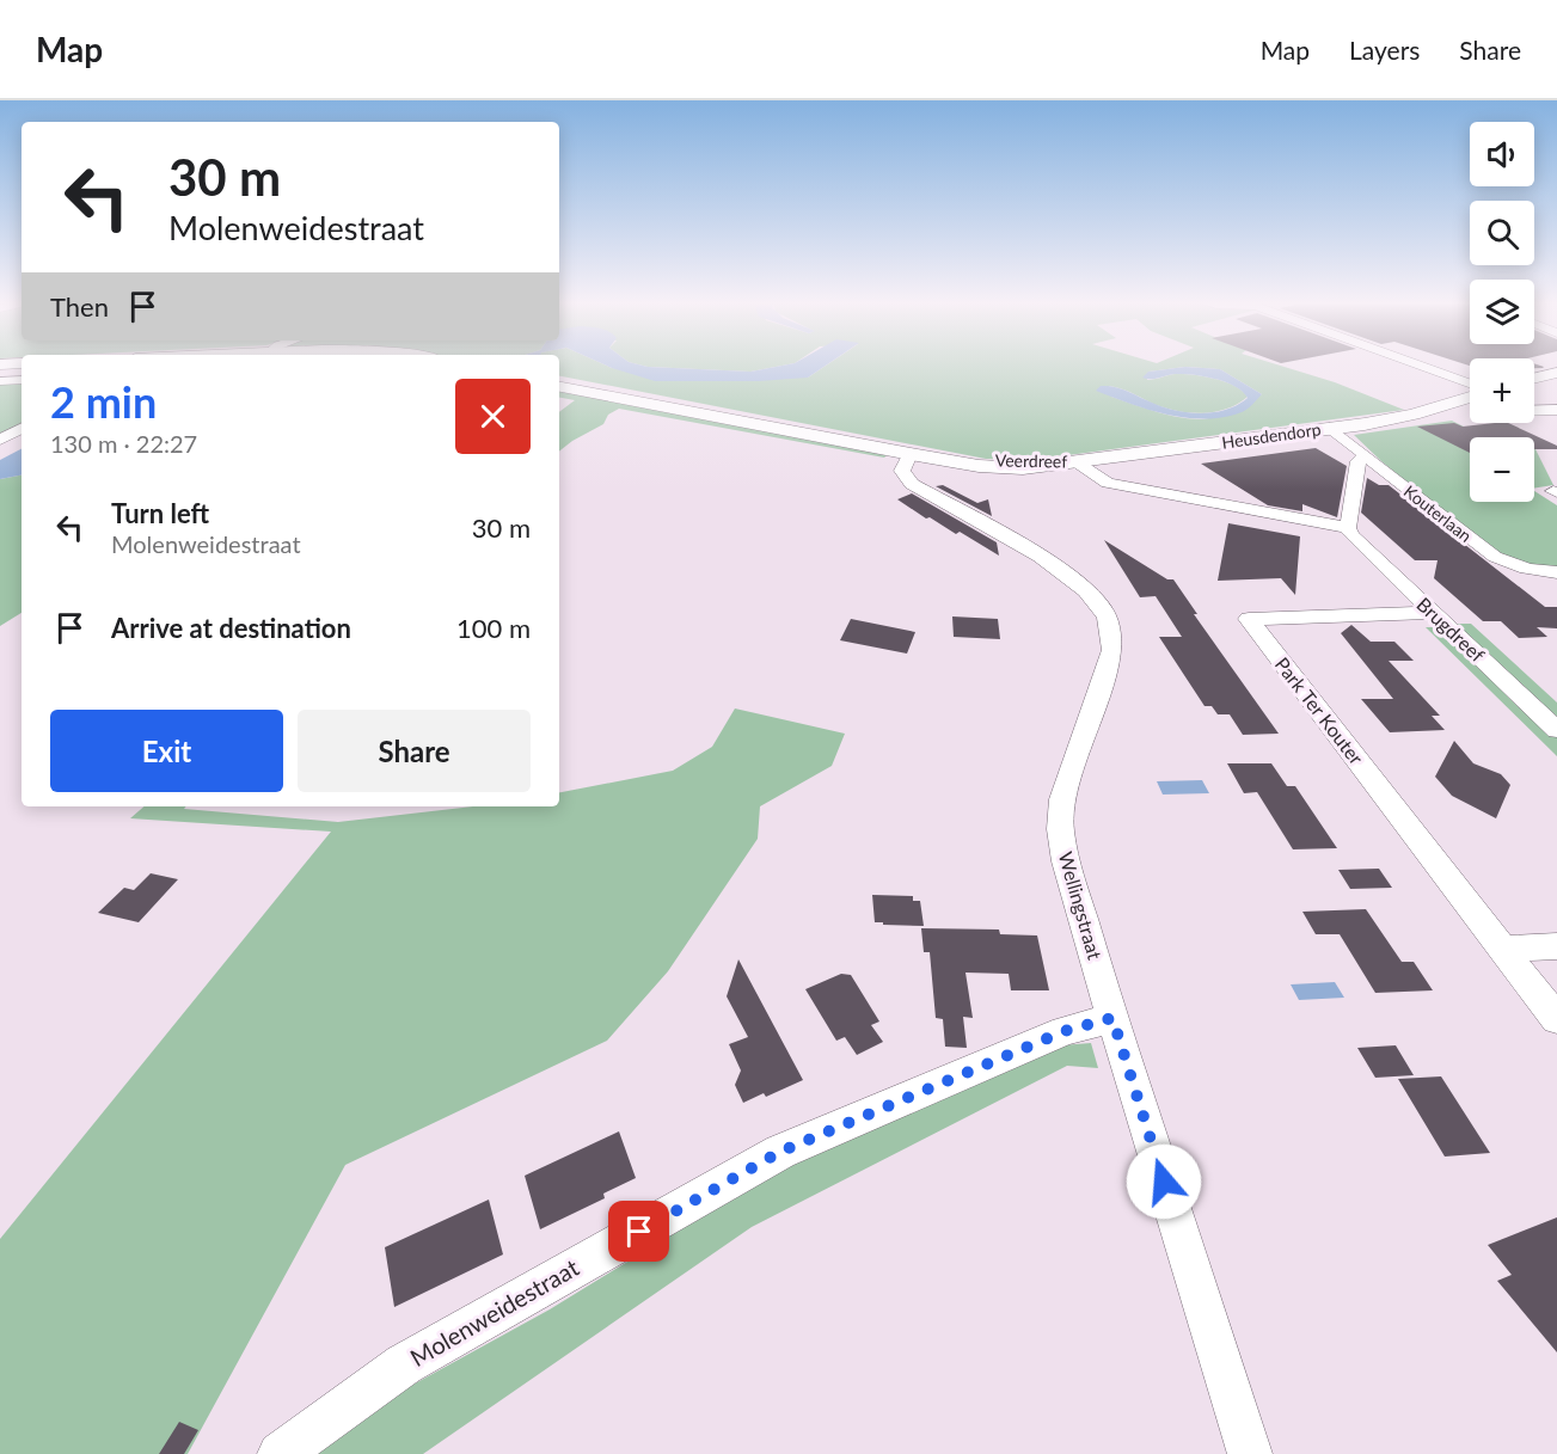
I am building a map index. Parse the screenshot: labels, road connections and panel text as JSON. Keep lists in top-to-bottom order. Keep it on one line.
{"streets":{"main road":["Heusdendorp","Veerdreef"],"street":["Kouterlaan","Brugdreef","Park Ter Kouter","Wellingstraat","Molenweidestraat"]},"crossings":[["Heusdendorp","Veerdreef"],["Heusdendorp","Kouterlaan"],["Veerdreef","Wellingstraat"],["Brugdreef","Park Ter Kouter"],["Wellingstraat","Molenweidestraat"]],"page":{"header":"Map","nav":["Map","Layers","Share"],"map_buttons":["+","−"],"turn":["30 m","Molenweidestraat"],"then":"Then","heading":["2 min","130 m · 22:27"],"list":[{"name":"Turn left","note":"Molenweidestraat","value":"30 m"},{"name":"Arrive at destination","value":"100 m"}],"buttons":["Exit","Share"]}}
